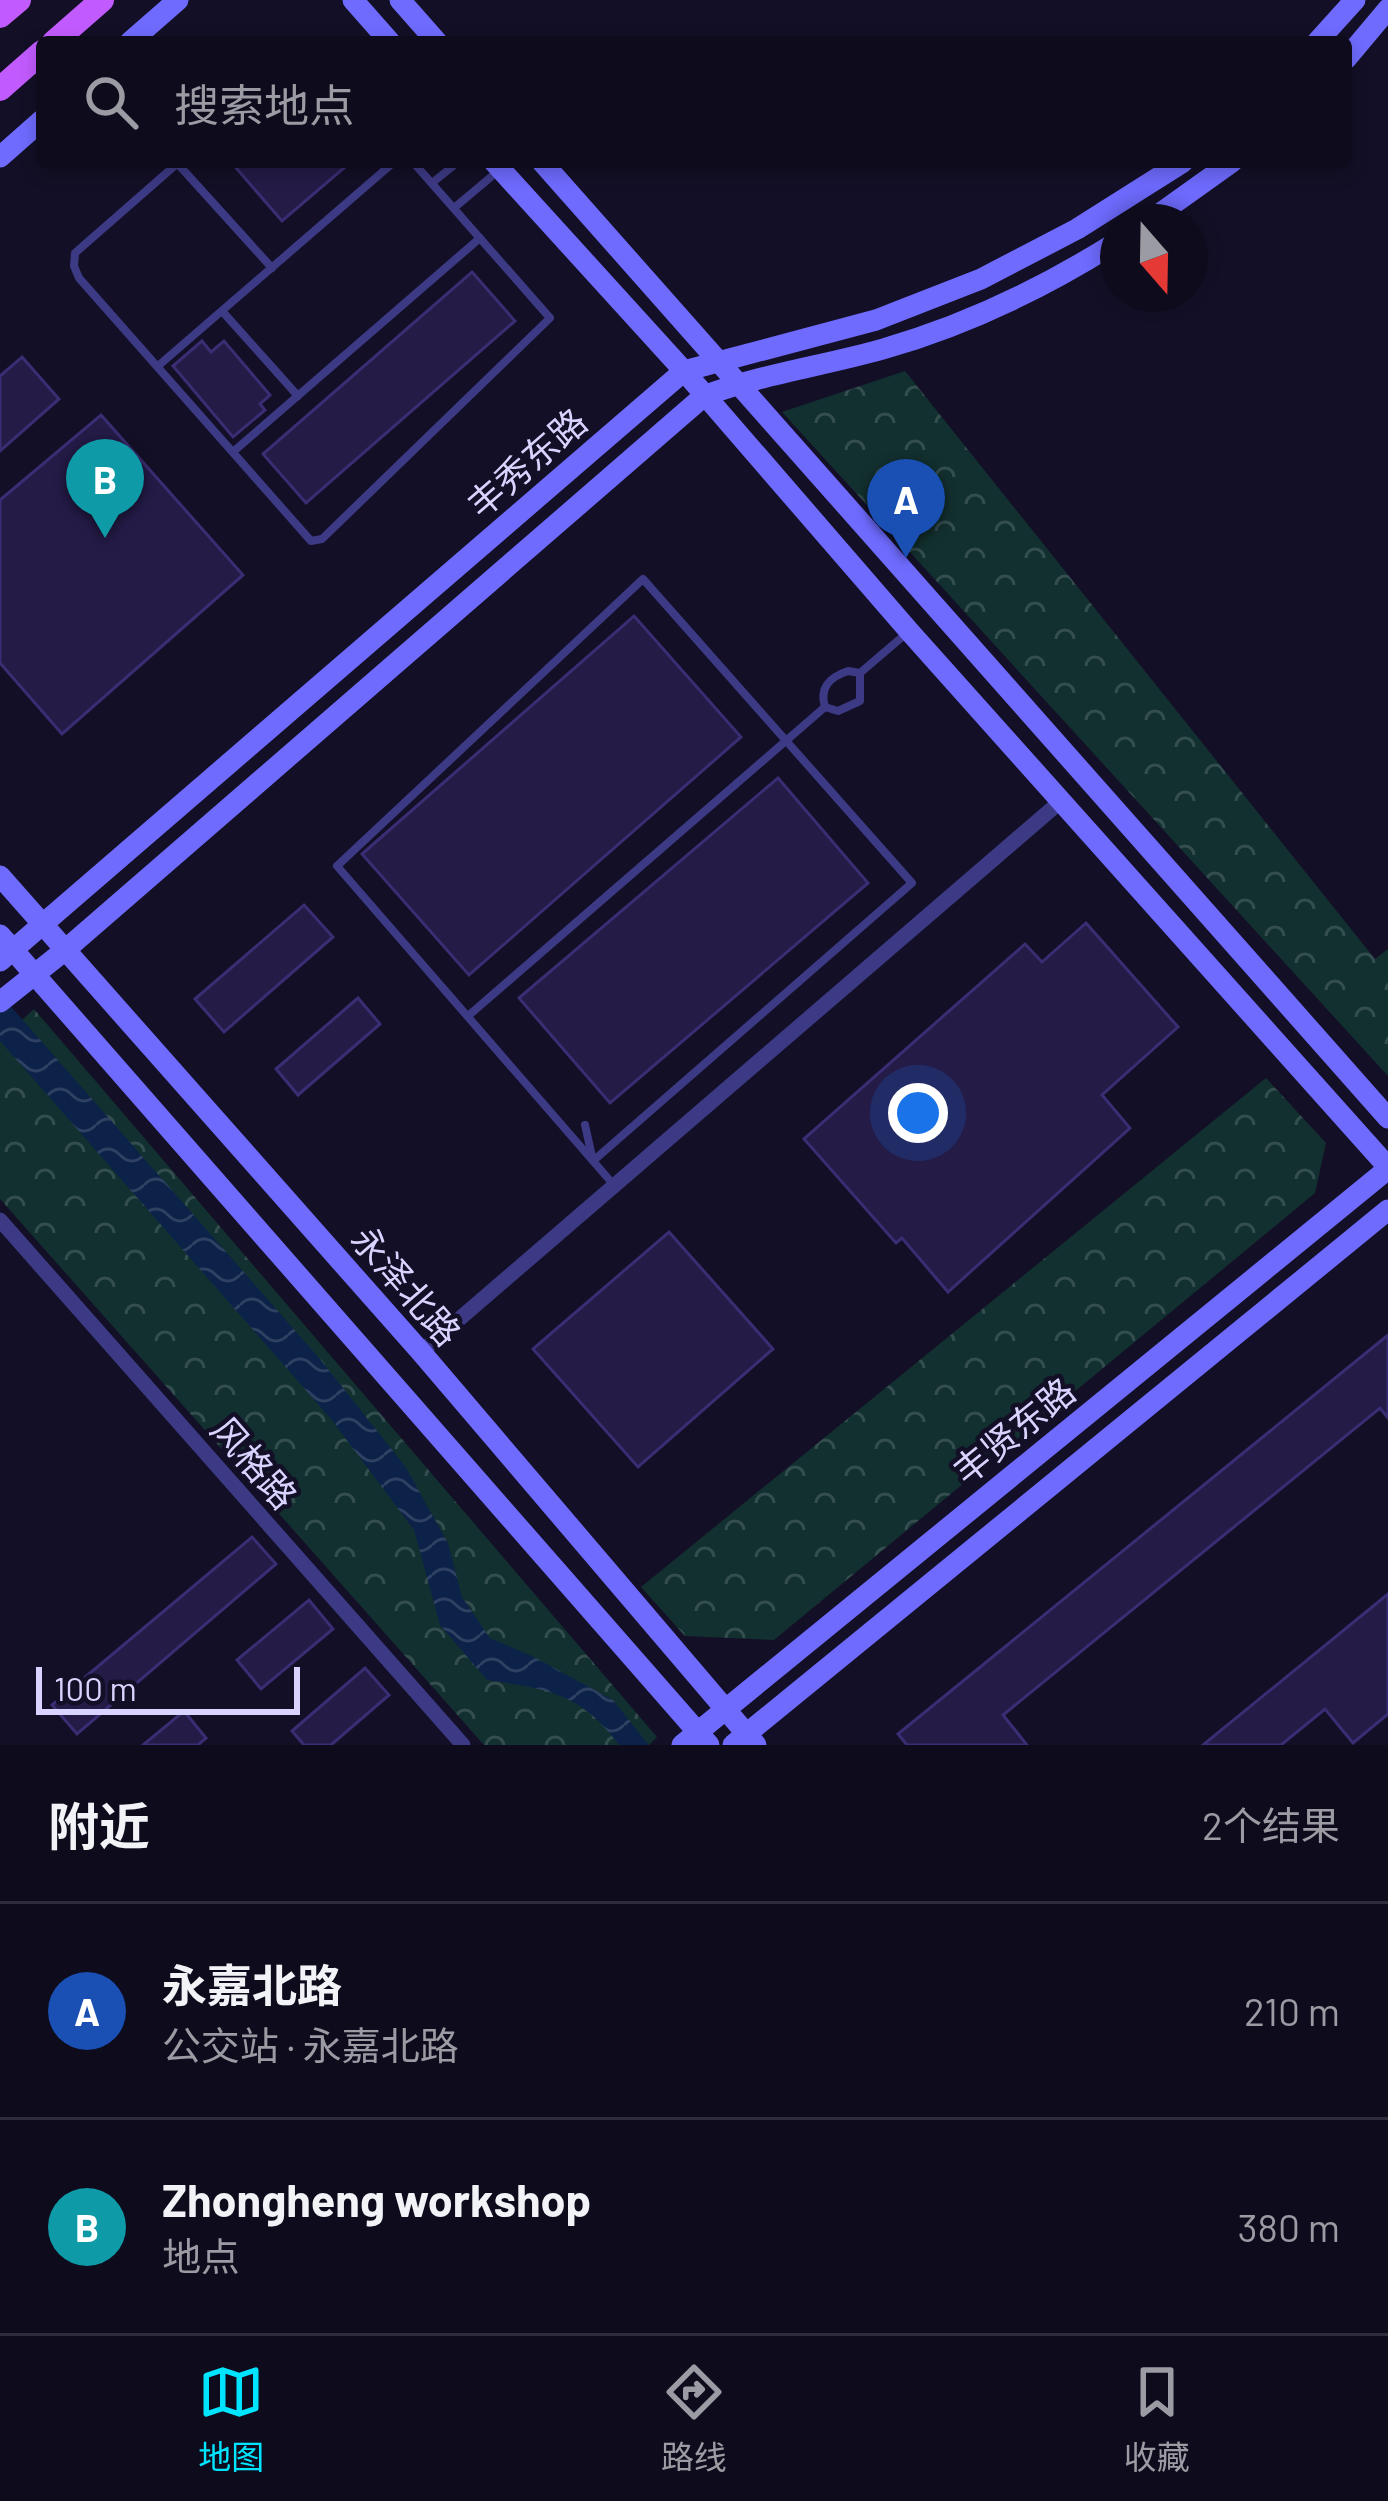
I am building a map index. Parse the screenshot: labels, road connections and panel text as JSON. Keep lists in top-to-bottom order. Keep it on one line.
{"streets":{"street":["丰秀东路","永泽北路","丰贤东路","风格路"]},"crossings":[["丰秀东路","永泽北路"],["永泽北路","丰贤东路"]],"scale_bar":"100 m","north":"bottom","page":{"search":"搜索地点","pins":["B","A"],"scale":"100 m","heading":["附近","2个结果"],"list":[{"mark":"A","name":"永嘉北路","note":"公交站 · 永嘉北路","value":"210 m"},{"mark":"B","name":"Zhongheng workshop","note":"地点","value":"380 m"}],"nav":["地图","路线","收藏"]}}
